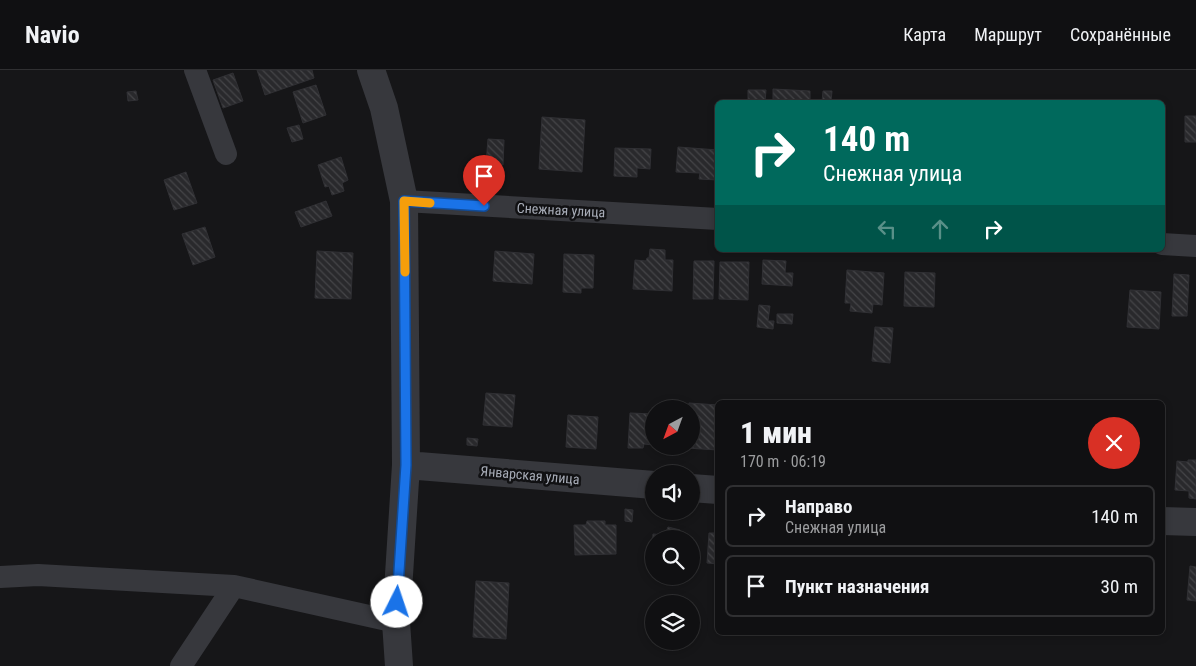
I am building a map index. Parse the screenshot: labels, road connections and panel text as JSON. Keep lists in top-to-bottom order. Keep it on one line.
{"streets":{"street":["Снежная улица","Январская улица"]},"north":"bottom left","page":{"header":"Navio","nav":["Карта","Маршрут","Сохранённые"],"turn":["140 m","Снежная улица"],"heading":["1 мин","170 m · 06:19"],"list":[{"name":"Направо","note":"Снежная улица","value":"140 m"},{"name":"Пункт назначения","value":"30 m"}]}}
